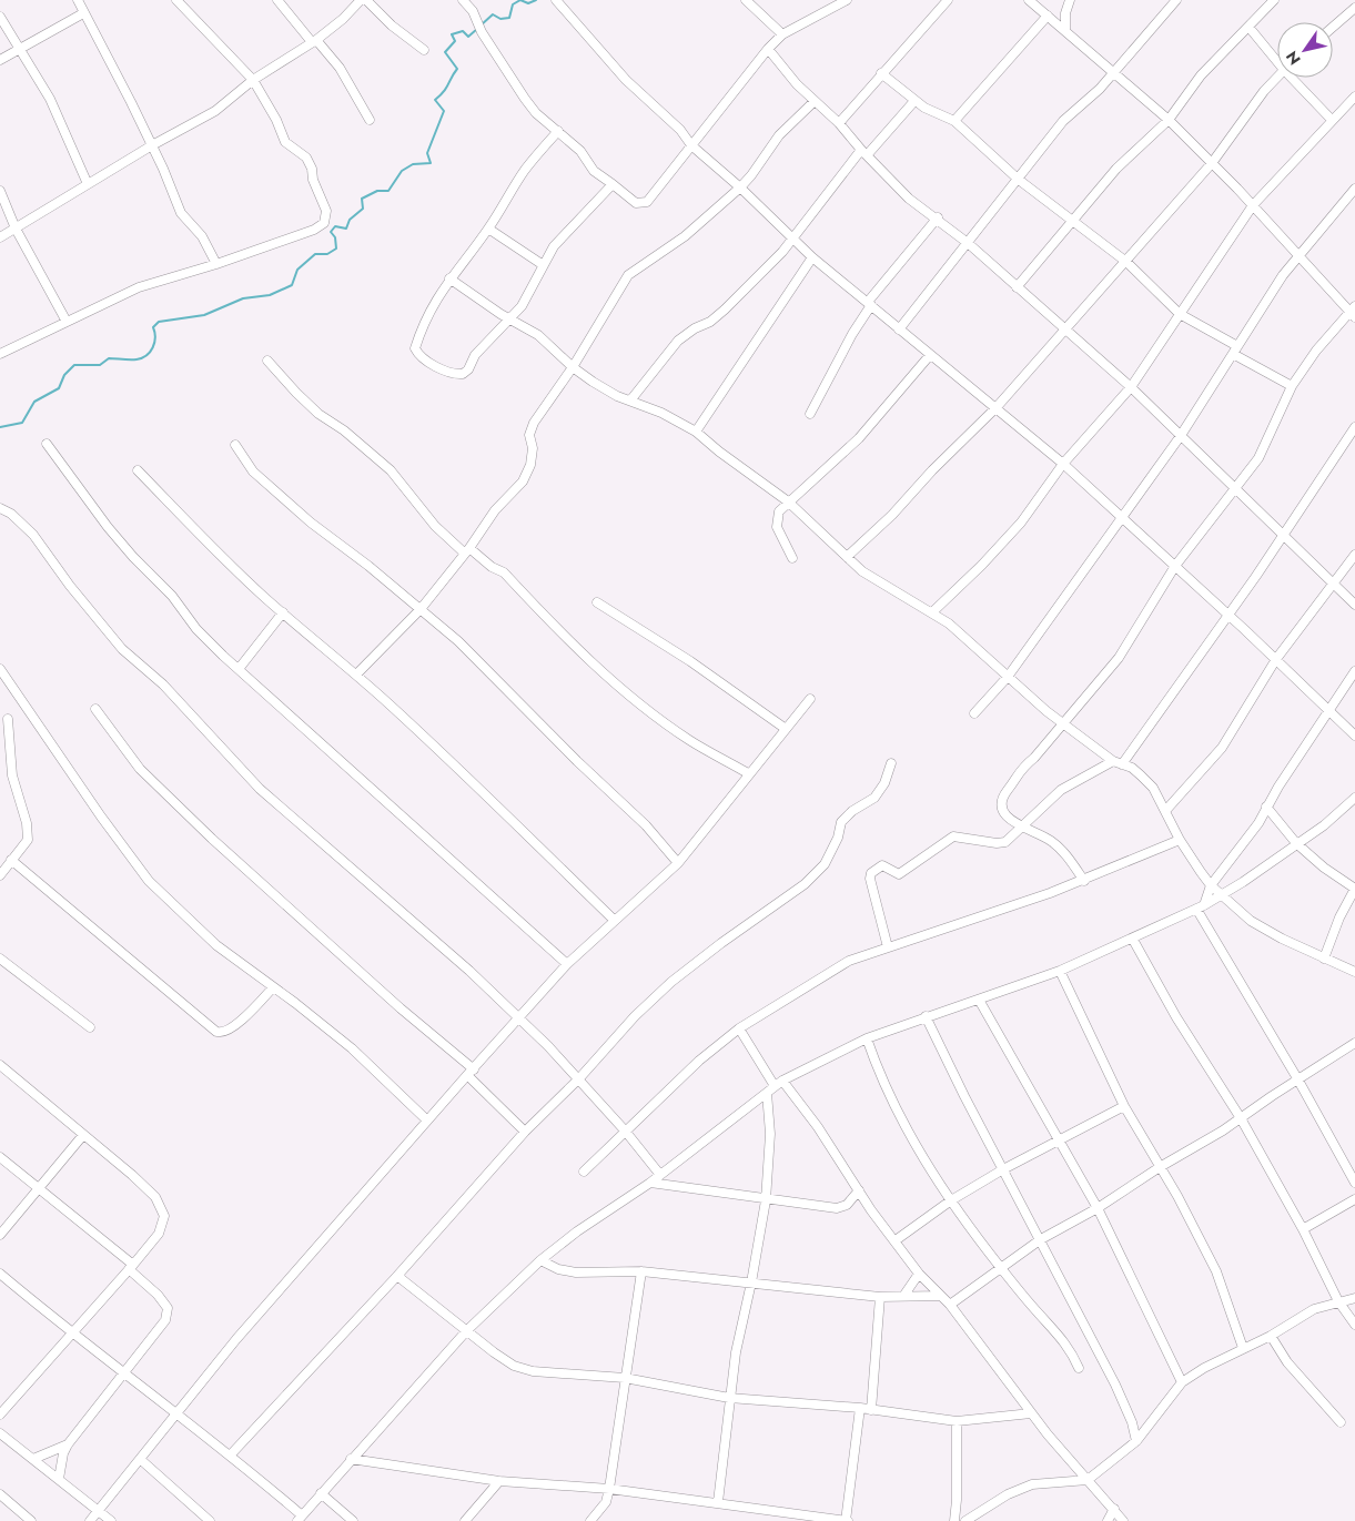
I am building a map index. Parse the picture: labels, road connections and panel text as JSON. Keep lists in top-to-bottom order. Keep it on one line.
{"north":"bottom left"}
